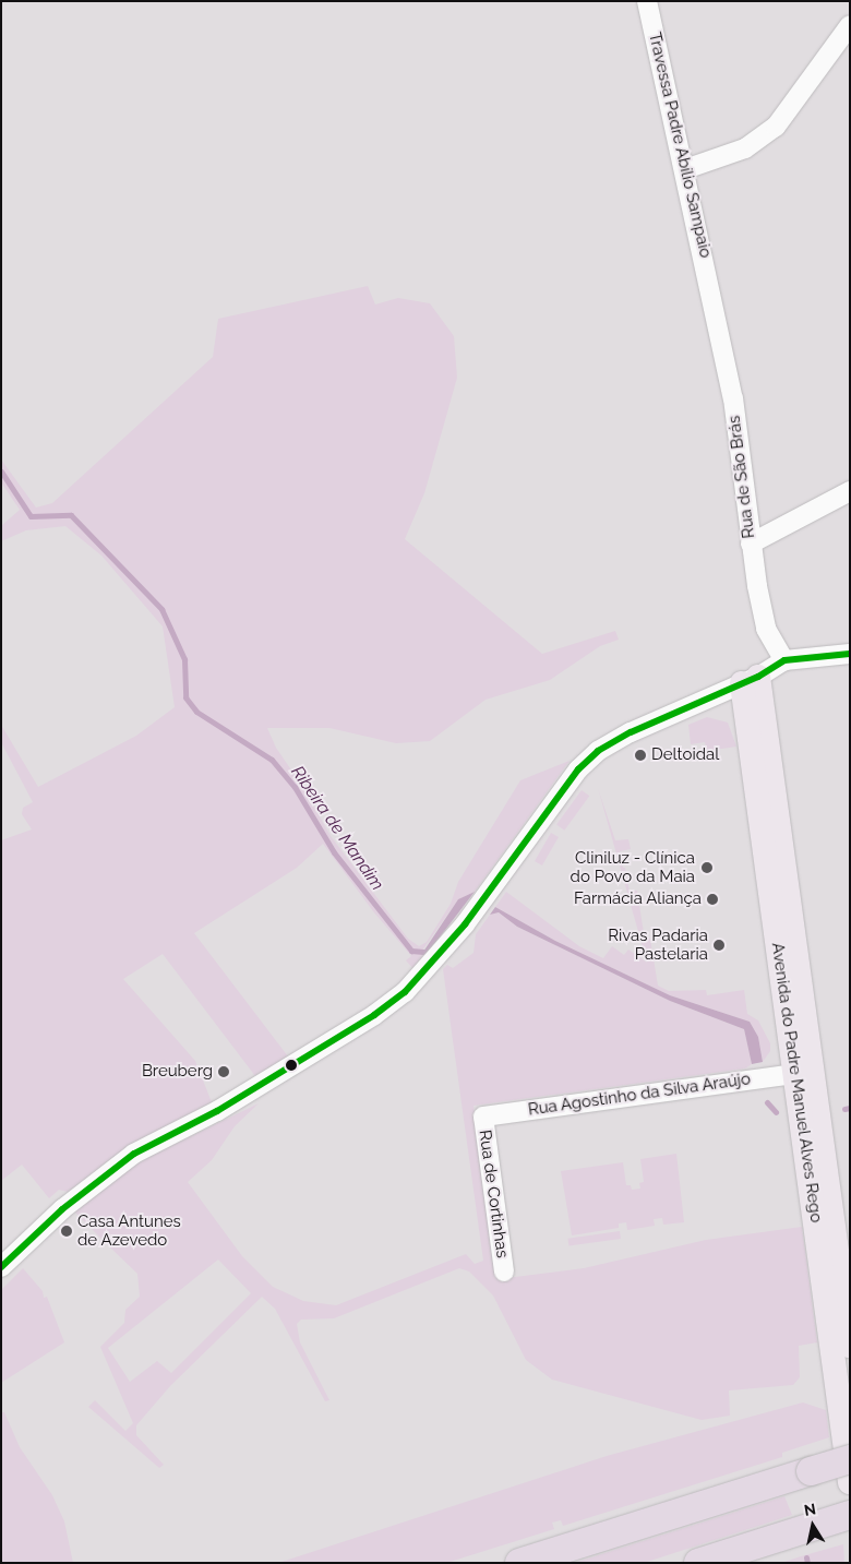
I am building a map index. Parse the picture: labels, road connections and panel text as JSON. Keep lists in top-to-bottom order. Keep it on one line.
{"streets":{"main road":["Avenida do Padre Manuel Alves Rego"],"street":["Travessa Padre Abílio Sampaio","Rua de São Brás","Rua Agostinho da Silva Araújo","Rua de Cortinhas"]},"crossings":[["Travessa Padre Abílio Sampaio","Rua de São Brás"],["Avenida do Padre Manuel Alves Rego","Rua Agostinho da Silva Araújo"],["Rua Agostinho da Silva Araújo","Rua de Cortinhas"]],"water":["Ribeira de Mandim"],"places":["Deltoidal","Cliniluz - Clínica do Povo da Maia","Farmácia Aliança","Rivas Padaria Pastelaria","Breuberg","Casa Antunes de Azevedo"],"north":"top"}
